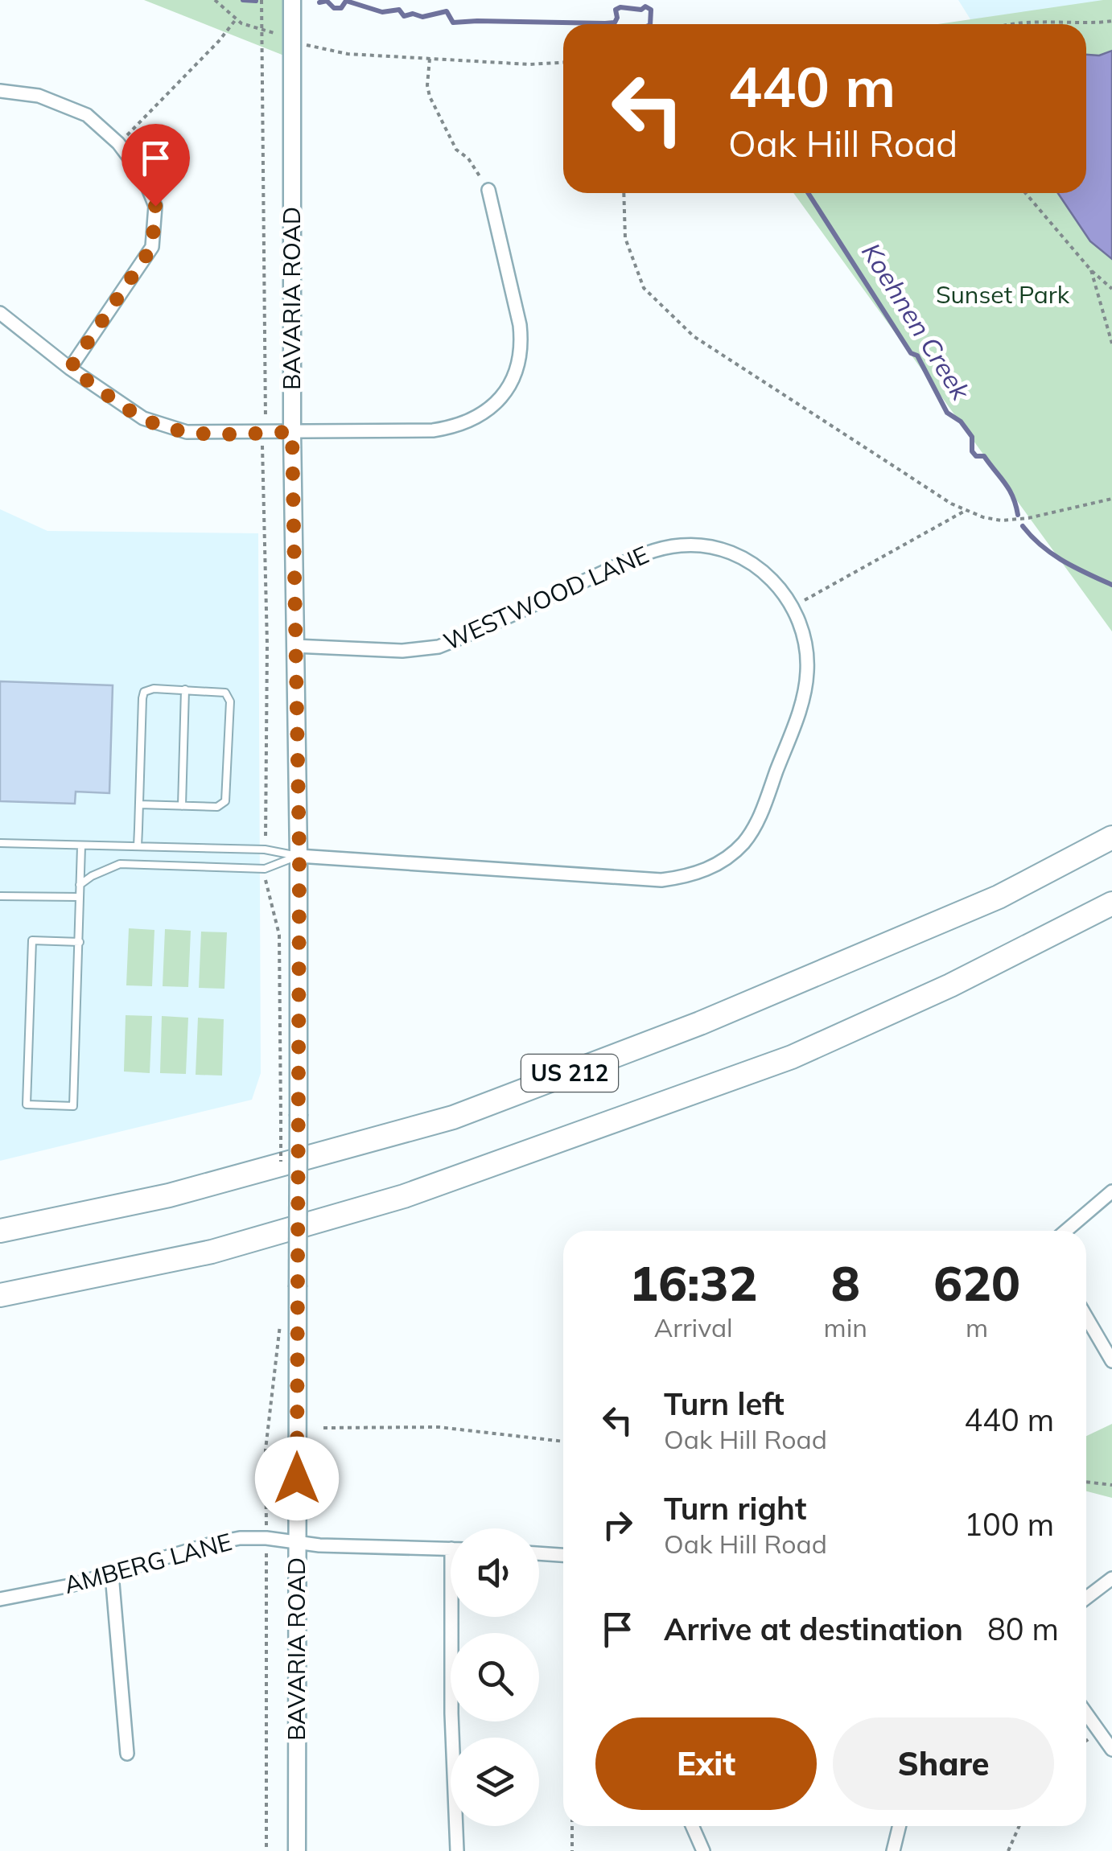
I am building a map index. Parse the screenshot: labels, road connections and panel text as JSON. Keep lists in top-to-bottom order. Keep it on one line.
{"streets":{"highway":["US 212"],"street":["BAVARIA ROAD","WESTWOOD LANE","AMBERG LANE"]},"crossings":[["BAVARIA ROAD","WESTWOOD LANE"],["BAVARIA ROAD","AMBERG LANE"]],"water":["Koehnen Creek"],"parks":["Sunset Park"],"page":{"turn":["440 m","Oak Hill Road"],"eta":["16:32","Arrival","8","min","620","m"],"list":[{"name":"Turn left","note":"Oak Hill Road","value":"440 m"},{"name":"Turn right","note":"Oak Hill Road","value":"100 m"},{"name":"Arrive at destination","value":"80 m"}],"buttons":["Exit","Share"]}}
